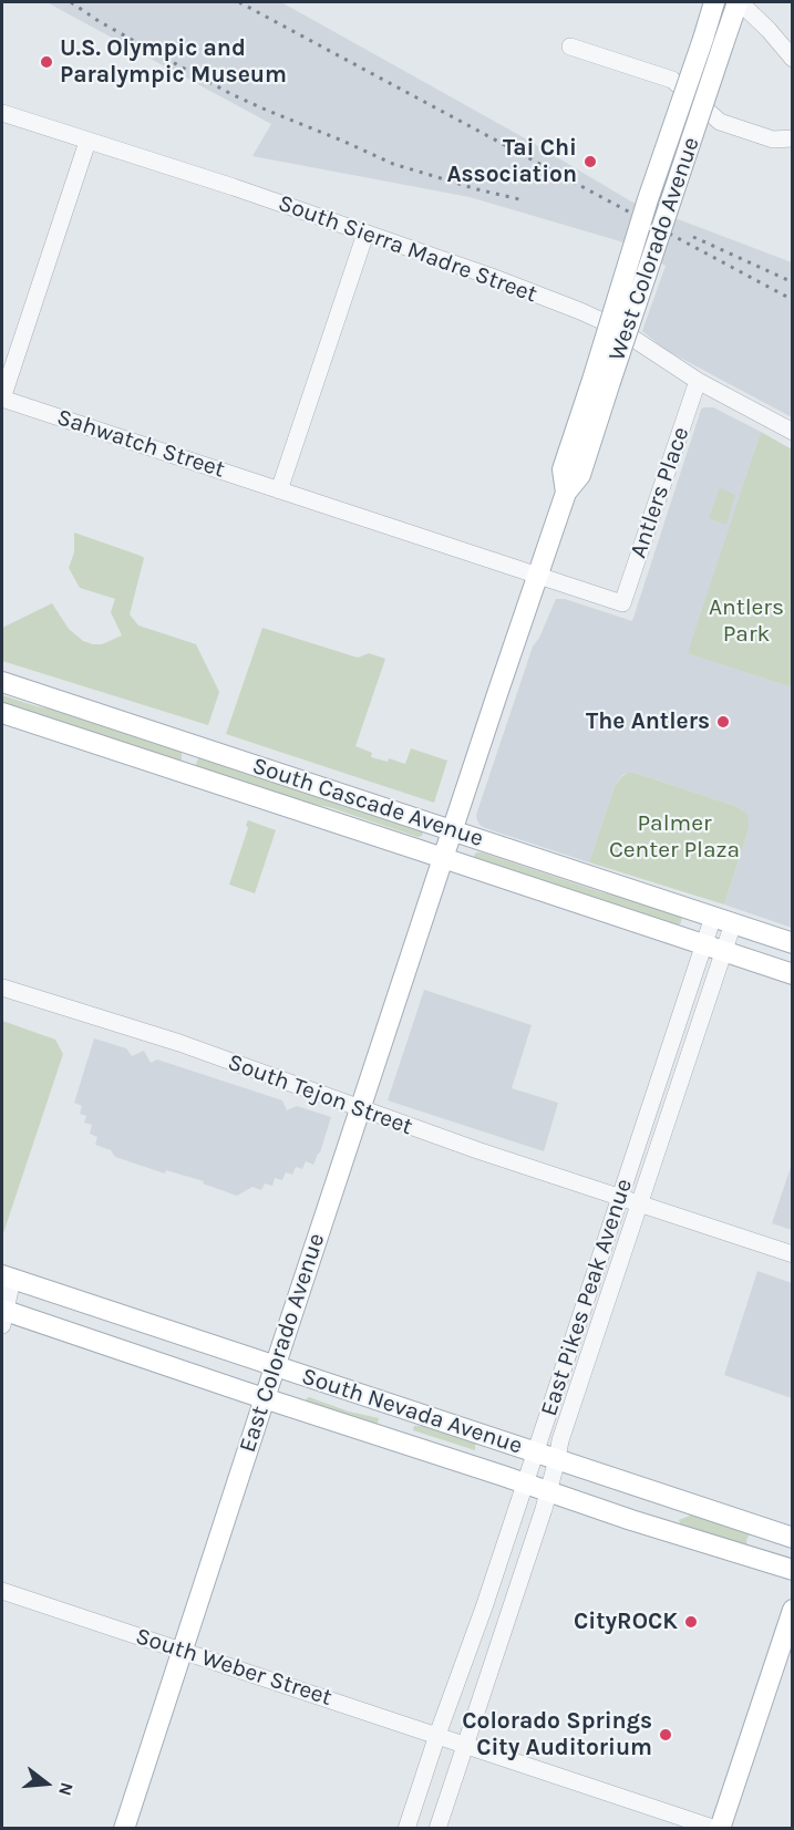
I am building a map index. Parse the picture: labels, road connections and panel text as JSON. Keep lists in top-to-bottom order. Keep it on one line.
{"streets":{"main road":["West Colorado Avenue","South Cascade Avenue","East Colorado Avenue","South Nevada Avenue"],"street":["South Sierra Madre Street","Sahwatch Street","Antlers Place","South Tejon Street","East Pikes Peak Avenue","South Weber Street"]},"crossings":[["South Sierra Madre Street","Antlers Place"],["West Colorado Avenue","Sahwatch Street"],["West Colorado Avenue","Antlers Place"],["West Colorado Avenue","South Cascade Avenue"],["West Colorado Avenue","East Colorado Avenue"],["Sahwatch Street","Antlers Place"],["South Cascade Avenue","East Pikes Peak Avenue"],["South Cascade Avenue","East Colorado Avenue"],["South Tejon Street","East Pikes Peak Avenue"],["South Tejon Street","East Colorado Avenue"],["East Pikes Peak Avenue","South Nevada Avenue"],["East Pikes Peak Avenue","South Weber Street"],["East Colorado Avenue","South Nevada Avenue"],["East Colorado Avenue","South Weber Street"]],"parks":["Antlers Park","Palmer Center Plaza"],"places":["U.S. Olympic and Paralympic Museum","Tai Chi Association","The Antlers","CityROCK","Colorado Springs City Auditorium"],"north":"right"}
